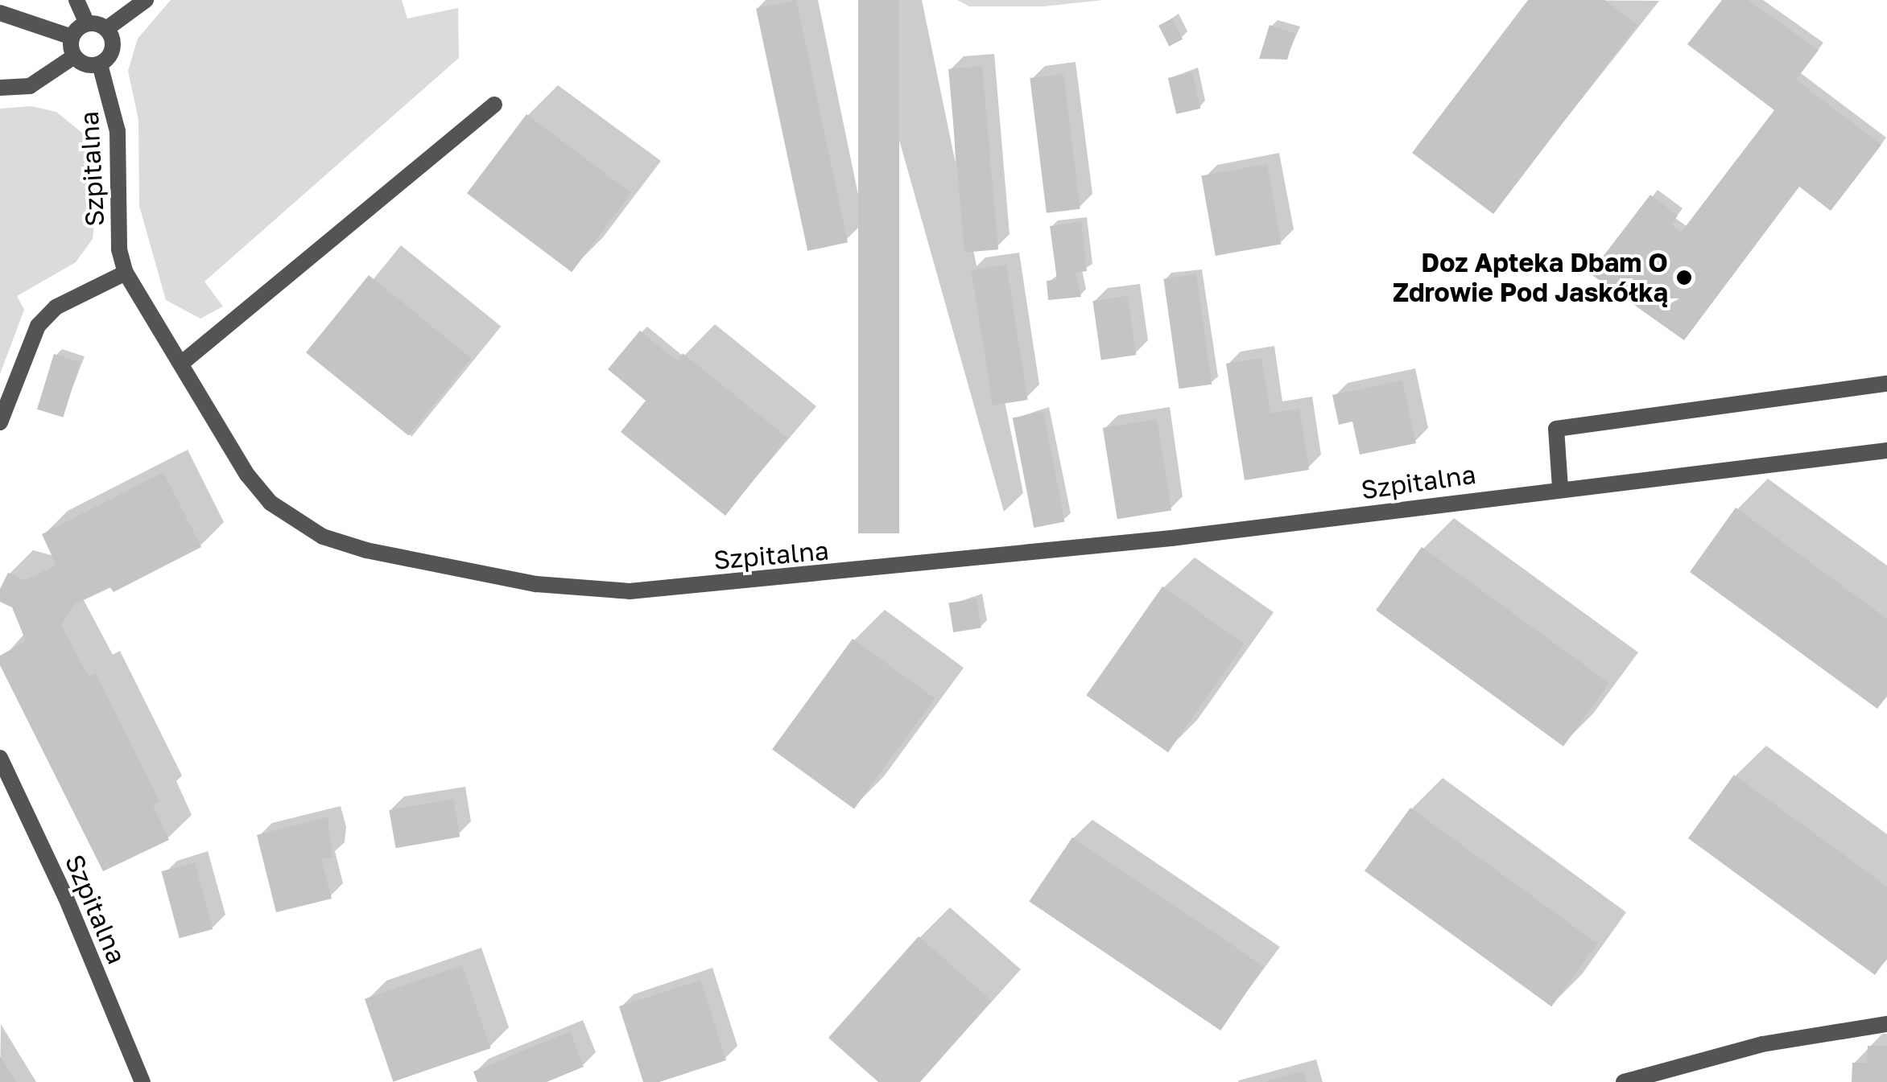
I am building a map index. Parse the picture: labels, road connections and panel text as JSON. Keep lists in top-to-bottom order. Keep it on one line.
{"streets":{"street":["Szpitalna"]},"places":["Doz Apteka Dbam O Zdrowie Pod Jaskółką"]}
